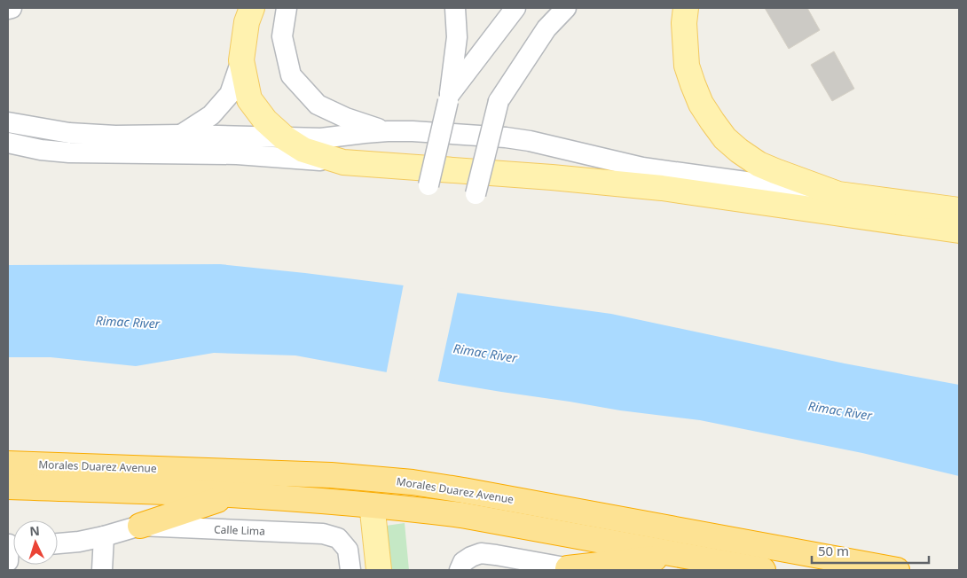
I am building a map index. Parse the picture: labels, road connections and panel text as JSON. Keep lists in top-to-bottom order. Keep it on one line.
{"streets":{"highway":["Morales Duarez Avenue"],"street":["Calle Lima"]},"water":["Rimac River"],"scale_bar":"50 m","north":"top"}
